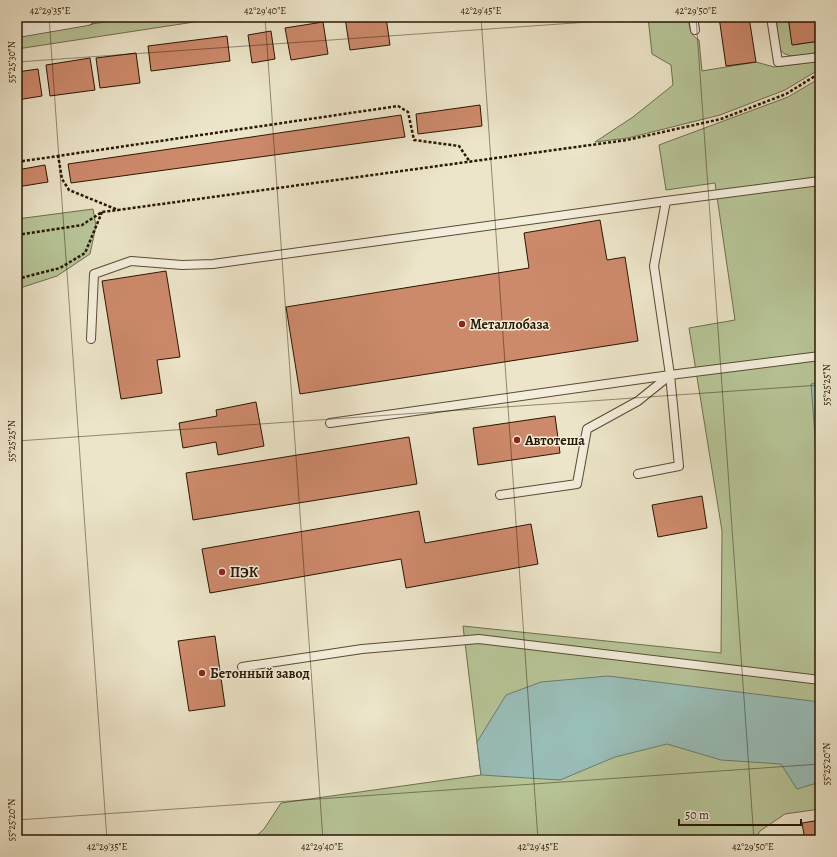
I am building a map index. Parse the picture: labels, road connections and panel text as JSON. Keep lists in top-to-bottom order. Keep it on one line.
{"places":["Металлобаза","Автотеша","ПЭК","Бетонный завод"],"scale_bar":"50 m","coordinates":["42°29'35\"E","42°29'40\"E","42°29'45\"E","42°29'50\"E","55°25'30\"N","55°25'25\"N","55°25'20\"N"]}
